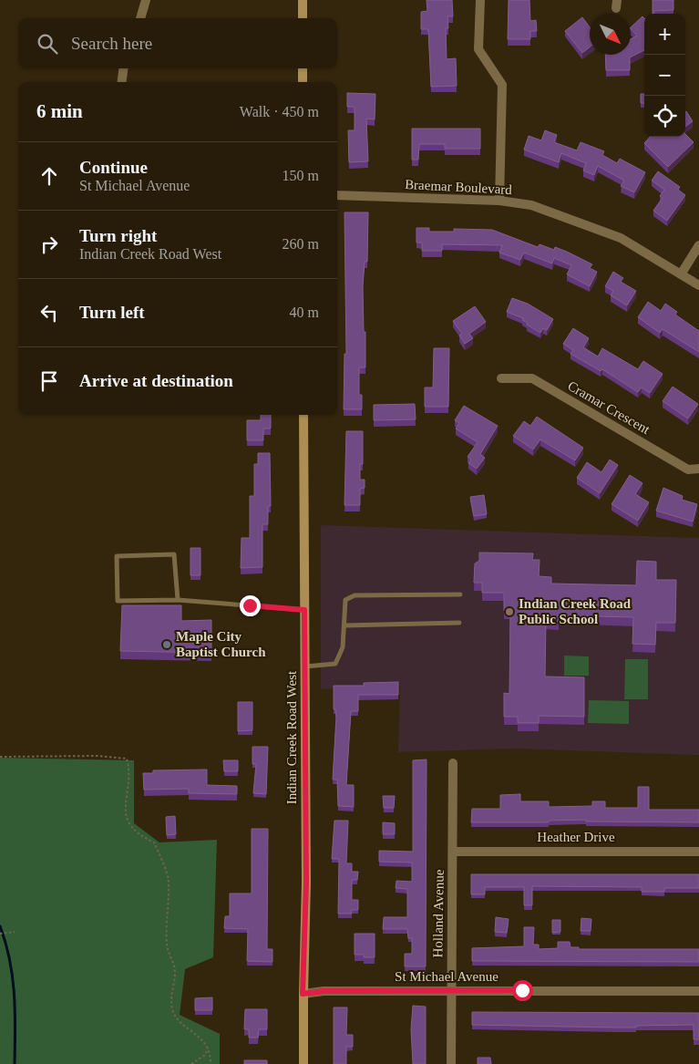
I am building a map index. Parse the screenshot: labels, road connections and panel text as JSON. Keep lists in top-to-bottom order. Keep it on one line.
{"streets":{"street":["Braemar Boulevard","Cramar Crescent","Indian Creek Road West","Heather Drive","Holland Avenue","St Michael Avenue"]},"crossings":[["Indian Creek Road West","St Michael Avenue"],["Heather Drive","Holland Avenue"],["Holland Avenue","St Michael Avenue"]],"places":["Indian Creek Road Public School","Maple City Baptist Church"],"north":"bottom right","page":{"map_buttons":["+","−"],"search":"Search here","heading":["6 min","Walk · 450 m"],"list":[["Continue","St Michael Avenue","150 m"],["Turn right","Indian Creek Road West","260 m"],["Turn left","40 m"],"Arrive at destination"]}}
